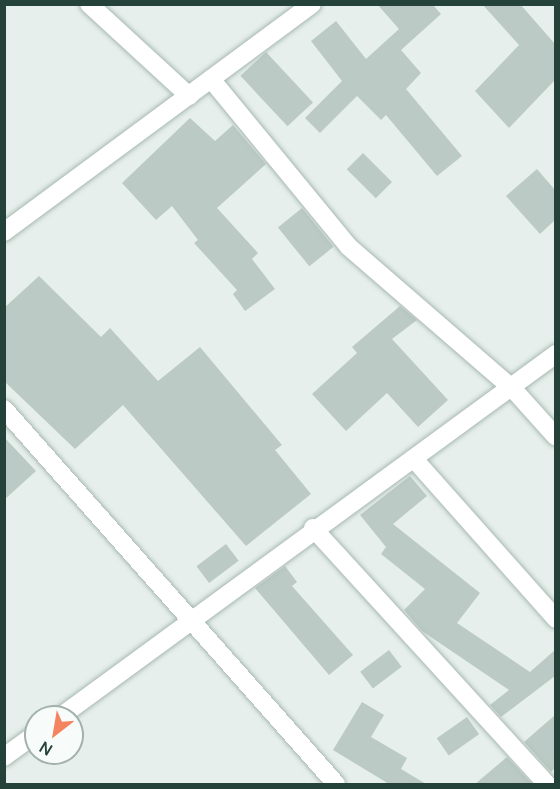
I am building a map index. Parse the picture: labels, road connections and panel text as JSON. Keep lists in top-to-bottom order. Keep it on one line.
{"north":"bottom left"}
